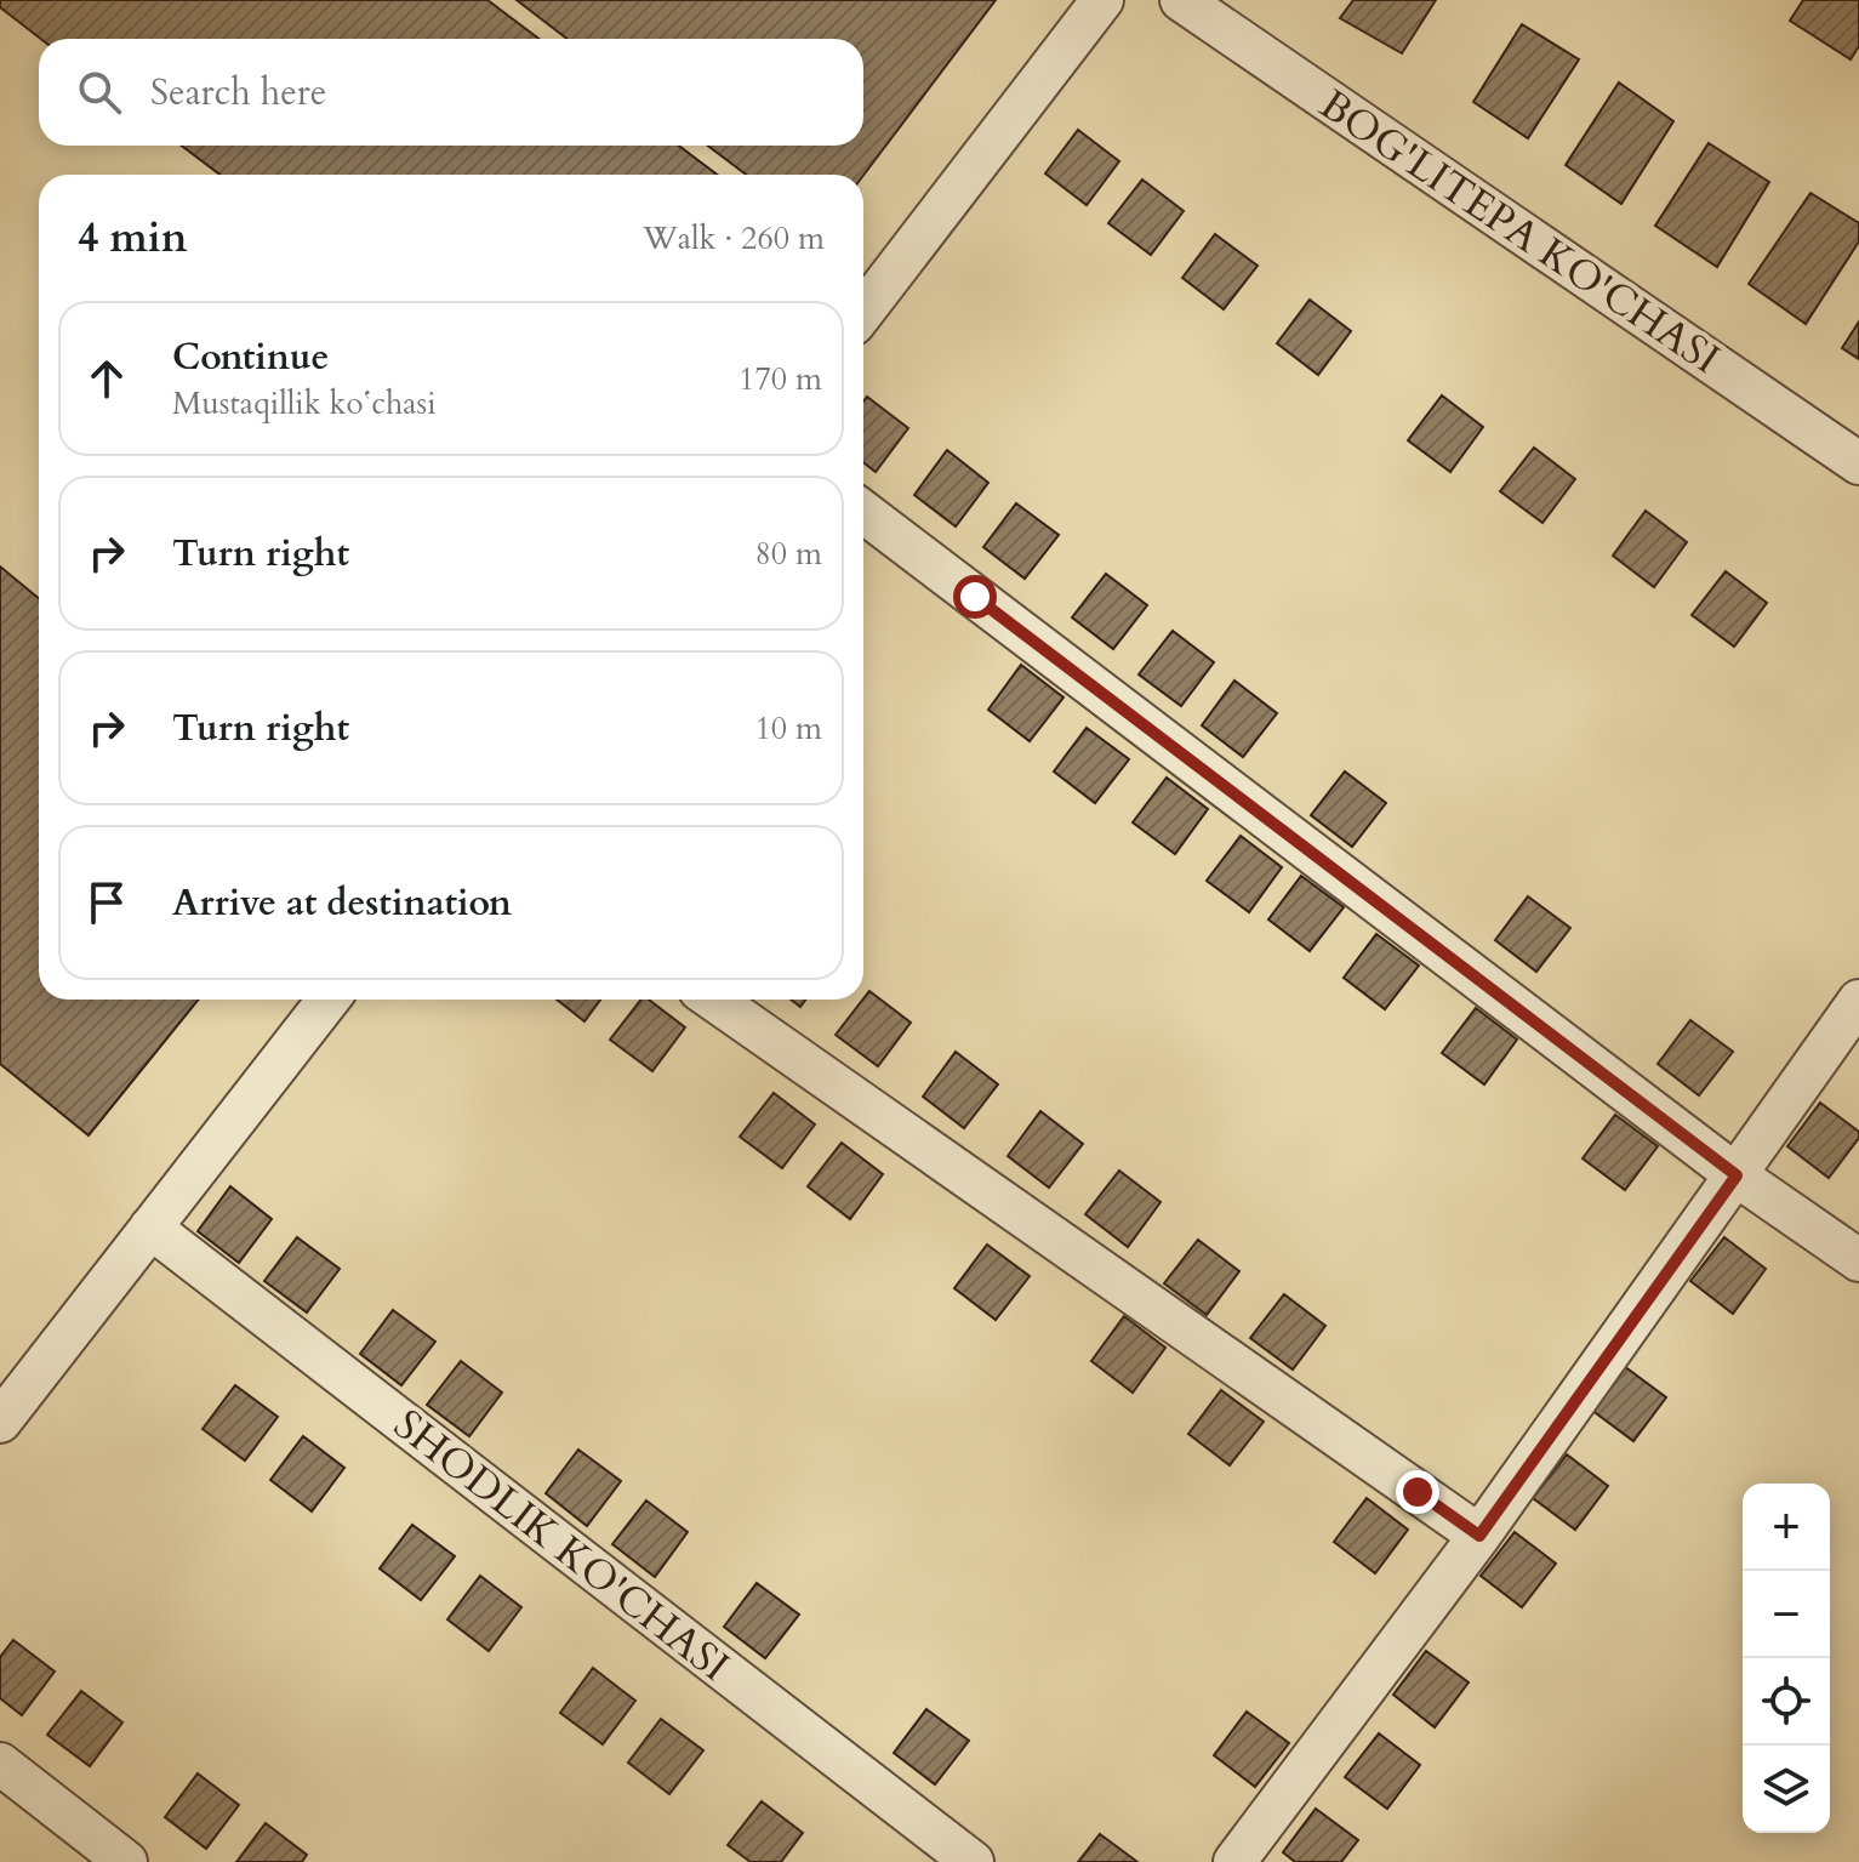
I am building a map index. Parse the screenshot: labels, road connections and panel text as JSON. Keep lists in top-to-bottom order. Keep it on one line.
{"streets":{"street":["BOG'LITEPA KO'CHASI","SHODLIK KO'CHASI"]},"page":{"search":"Search here","heading":["4 min","Walk · 260 m"],"list":[["Continue","Mustaqillik koʻchasi","170 m"],["Turn right","80 m"],["Turn right","10 m"],"Arrive at destination"],"map_buttons":["+","−"]}}
